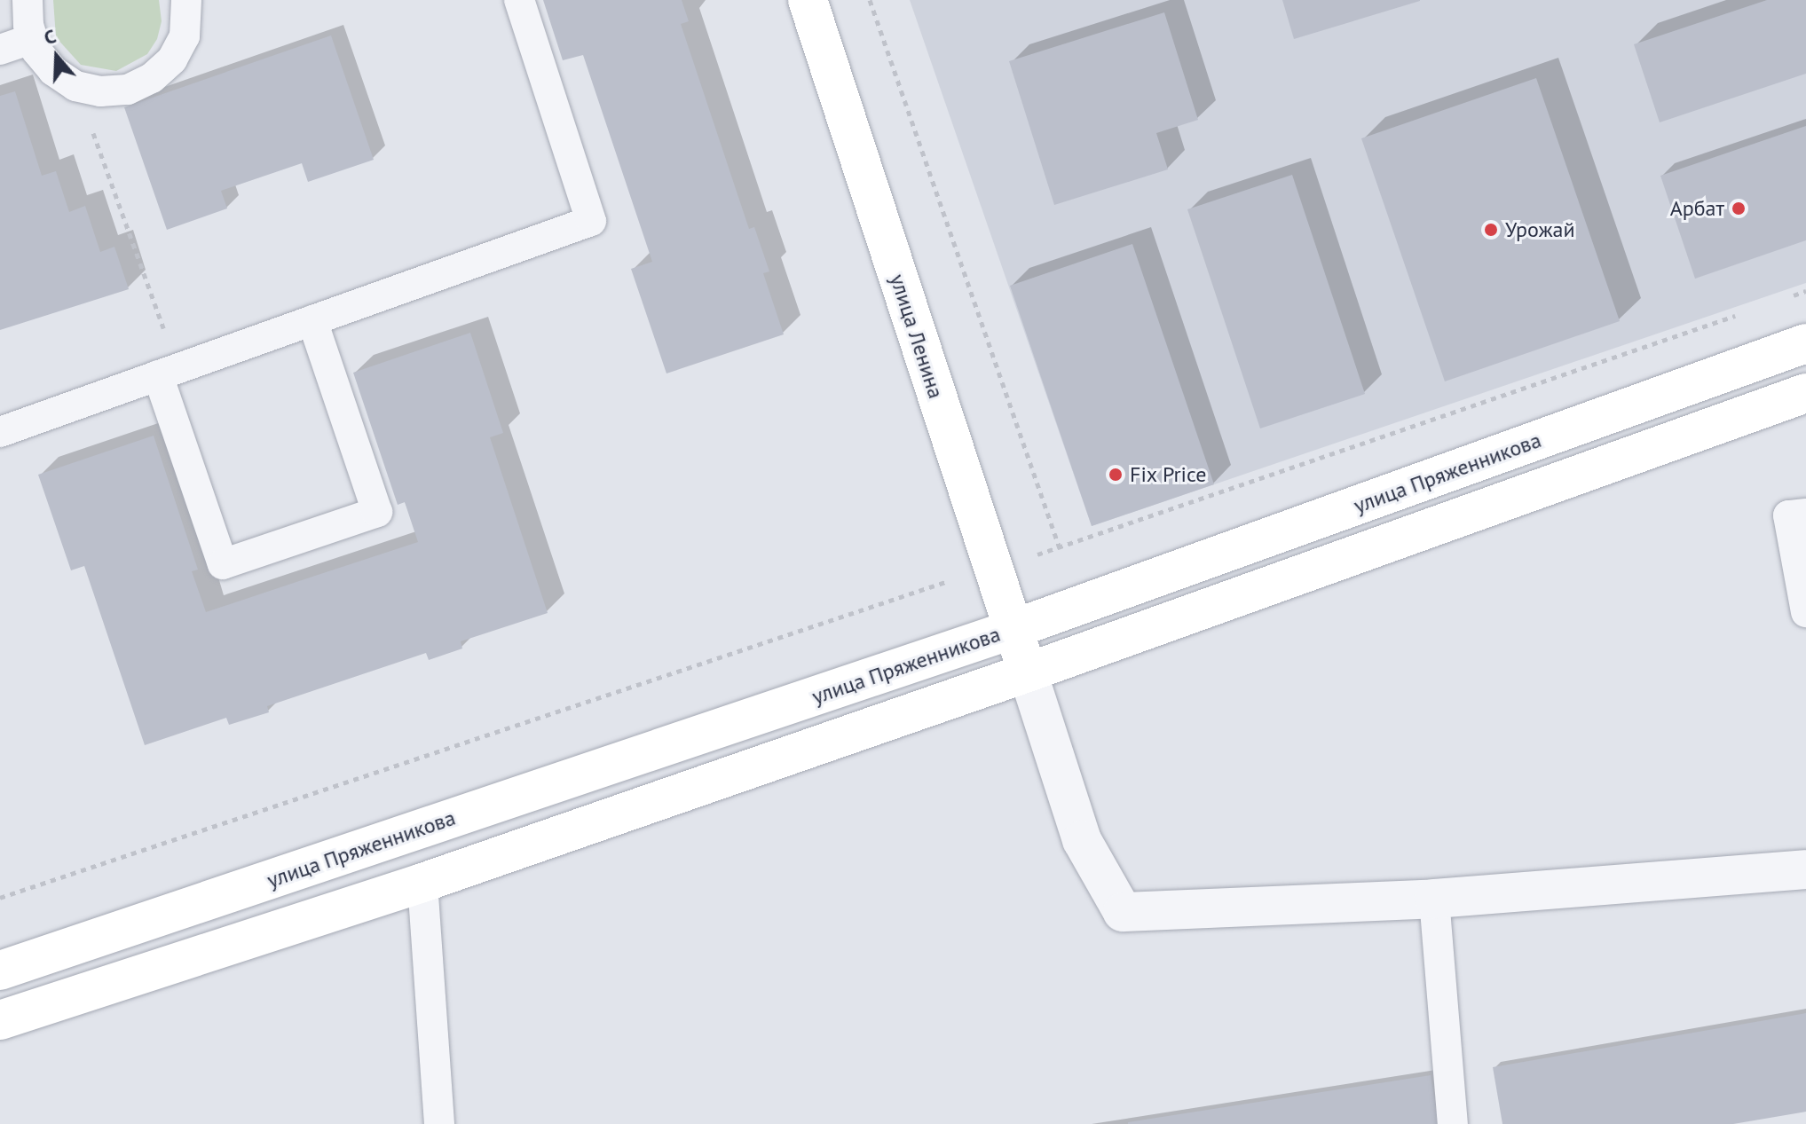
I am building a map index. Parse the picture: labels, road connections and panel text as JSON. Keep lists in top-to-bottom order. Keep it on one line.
{"streets":{"main road":["улица Ленина","улица Пряженникова"]},"crossings":[["улица Ленина","улица Пряженникова"]],"places":["Арбат","Урожай","Fix Price"],"north":"top"}
